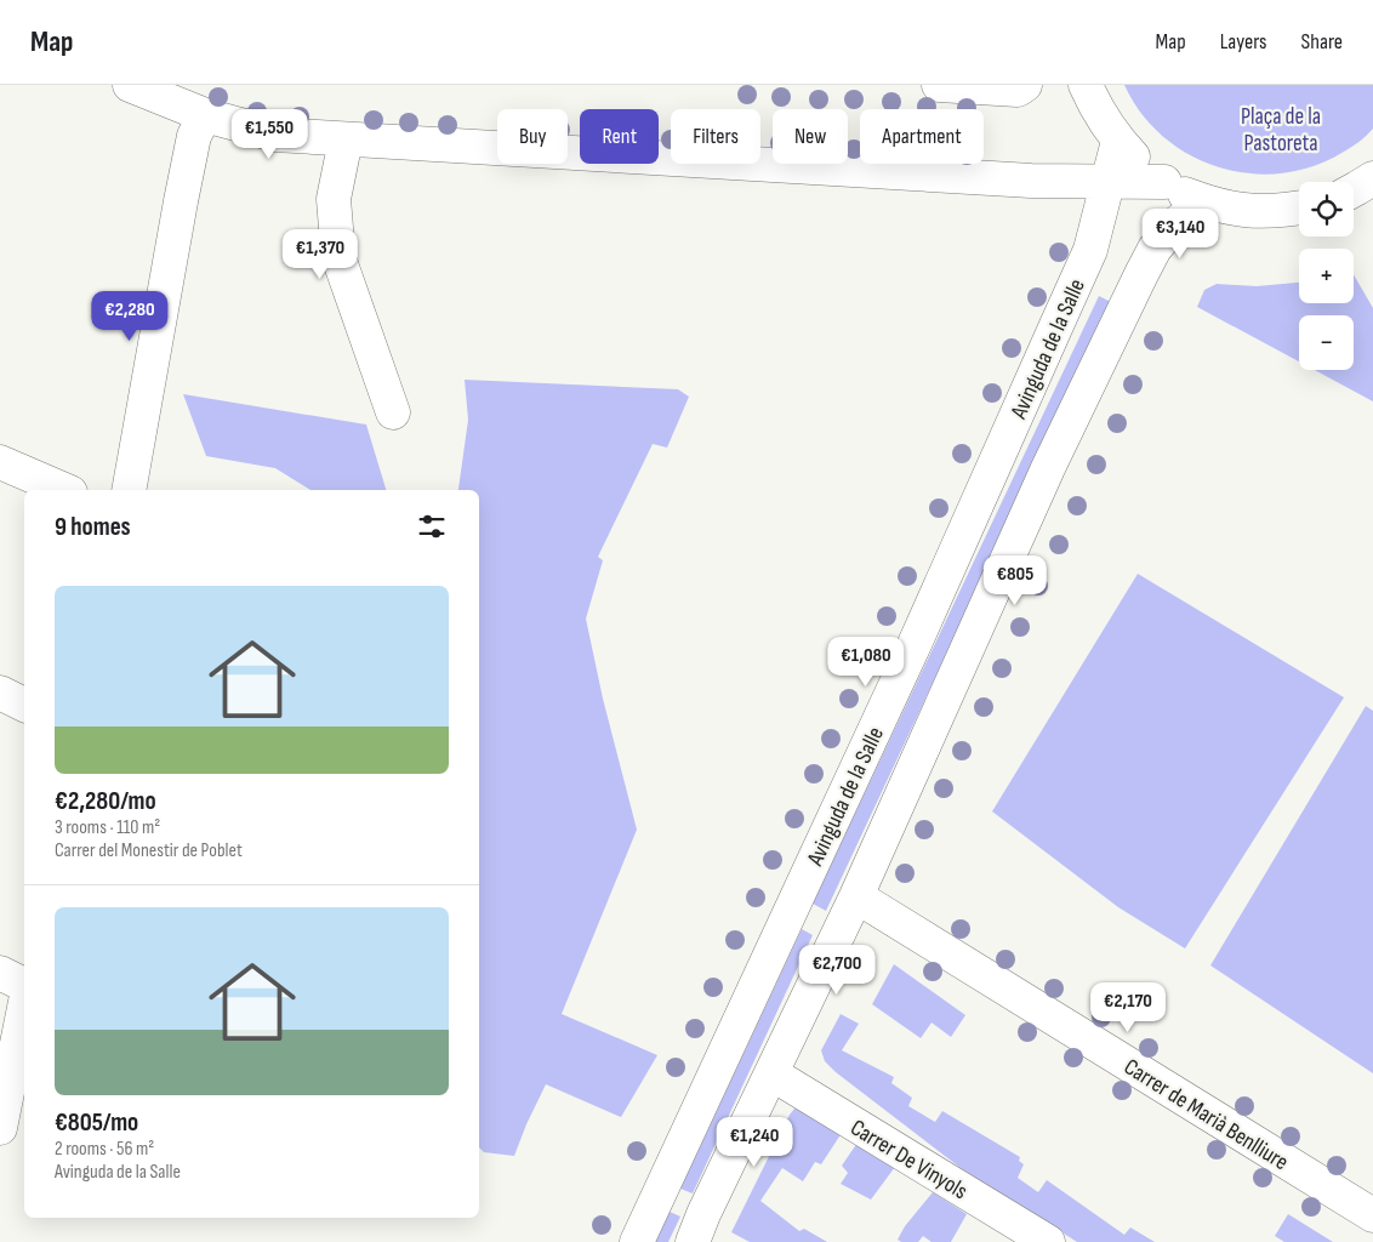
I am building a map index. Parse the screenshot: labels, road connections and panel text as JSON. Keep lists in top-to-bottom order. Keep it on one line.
{"streets":{"street":["Avinguda de la Salle","Carrer de Marià Benlliure","Carrer De Vinyols"]},"parks":["Plaça de la Pastoreta"],"page":{"header":"Map","nav":["Map","Layers","Share"],"price":["€1,550","€3,140","€1,370","€2,280","€805","€1,080","€2,700","€2,170","€1,240"],"chip":["Buy","Rent","Filters","New","Apartment"],"map_buttons":["+","−"],"heading":"9 homes","list":[{"name":"€2,280/mo","note":"3 rooms · 110 m² · Carrer del Monestir de Poblet"},{"name":"€805/mo","note":"2 rooms · 56 m² · Avinguda de la Salle"}]}}
